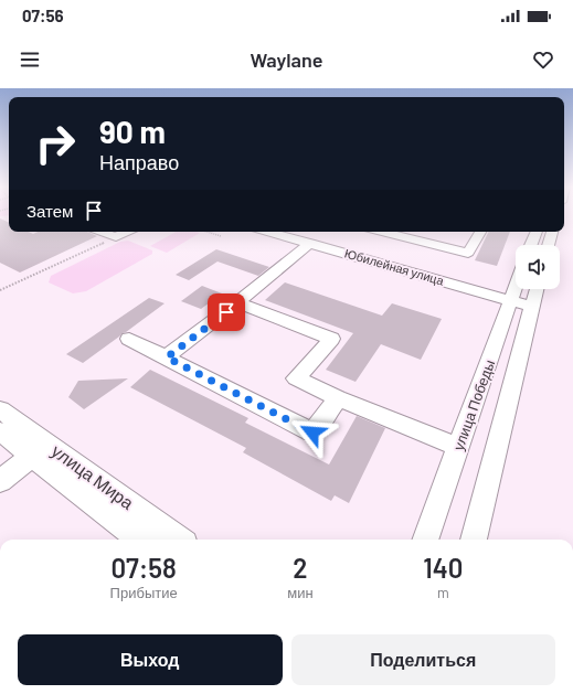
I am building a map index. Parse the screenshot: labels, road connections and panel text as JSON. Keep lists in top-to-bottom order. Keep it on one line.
{"streets":{"street":["Юбилейная улица","улица Победы","улица Мира"]},"crossings":[["Юбилейная улица","улица Победы"]],"page":{"status":"07:56","header":"Waylane","turn":["90 m","Направо"],"then":"Затем","eta":["07:58","Прибытие","2","мин","140","m"],"buttons":["Выход","Поделиться"]}}
